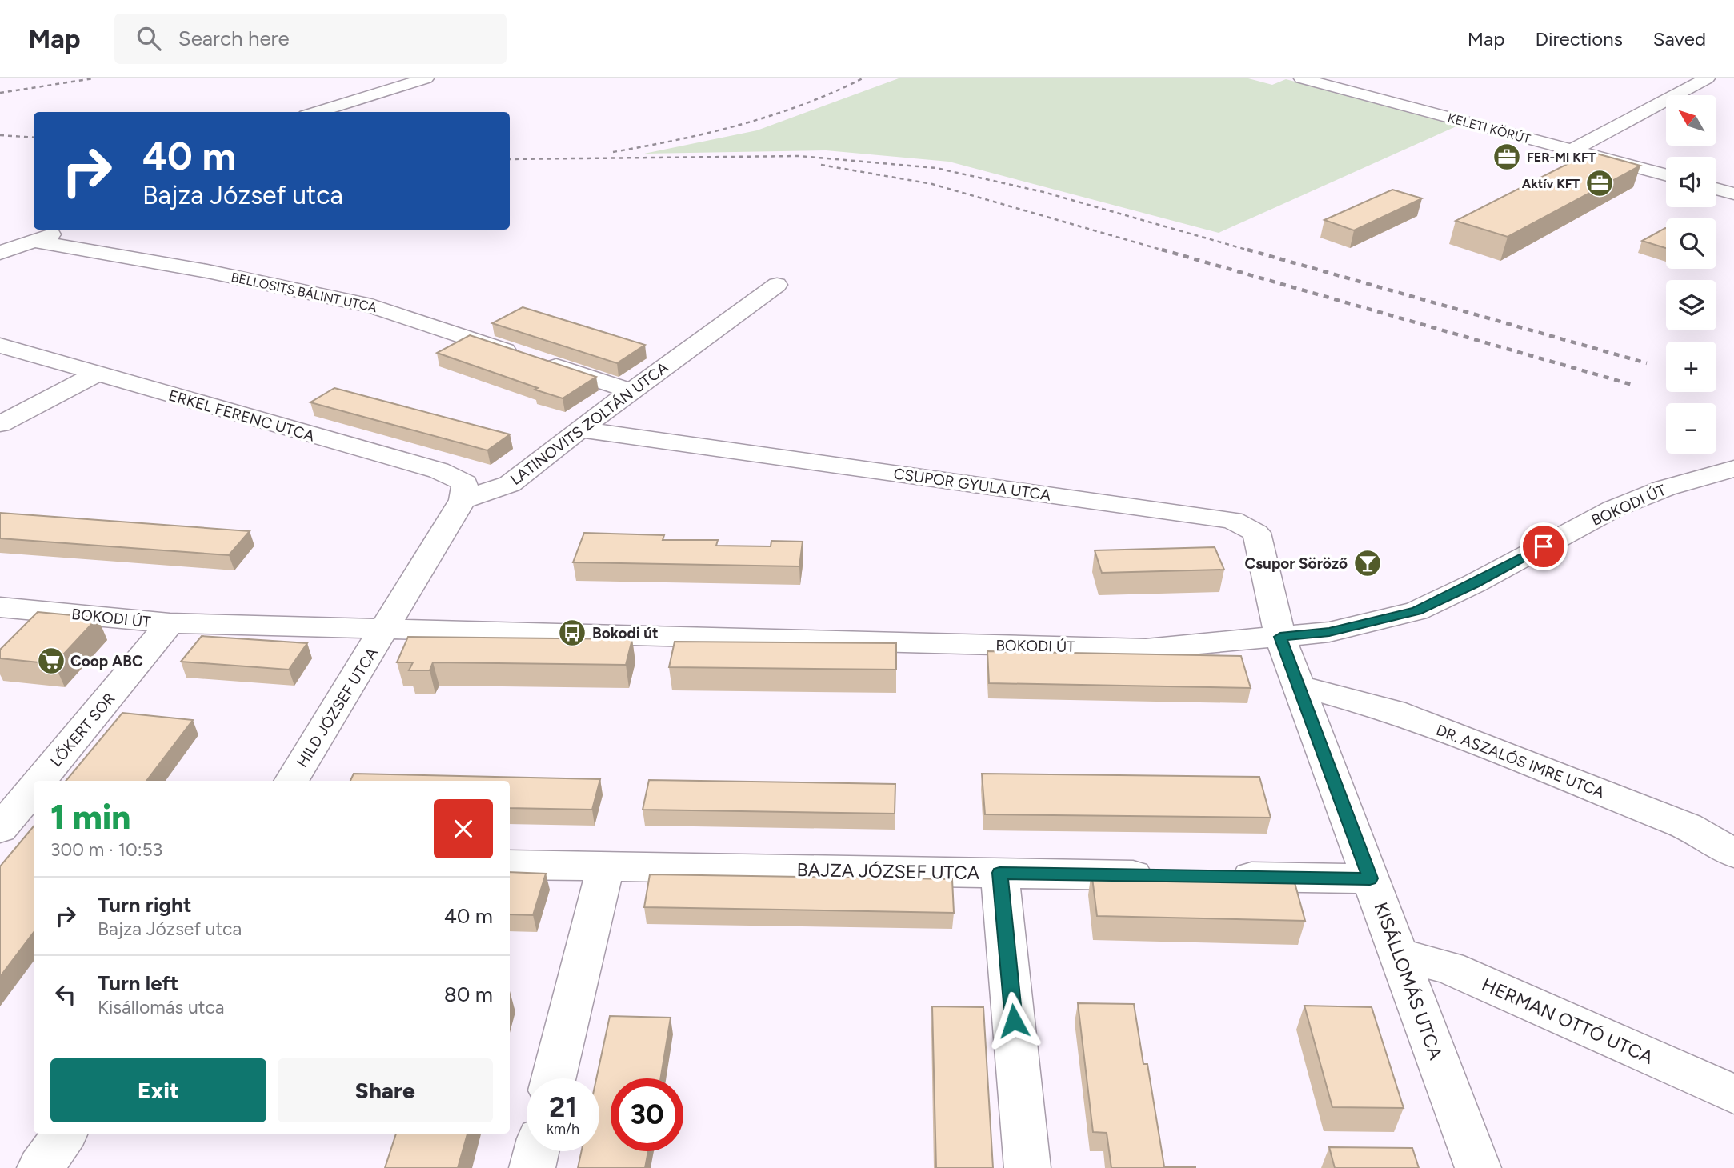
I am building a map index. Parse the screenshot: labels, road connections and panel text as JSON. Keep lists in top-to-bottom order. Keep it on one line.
{"streets":{"street":["KELETI KÖRÚT","BELLOSITS BÁLINT UTCA","ERKEL FERENC UTCA","LATINOVITS ZOLTÁN UTCA","CSUPOR GYULA UTCA","BOKODI ÚT","HILD JÓZSEF UTCA","LŐKERT SOR","DR. ASZALÓS IMRE UTCA","BAJZA JÓZSEF UTCA","KISÁLLOMÁS UTCA","HERMAN OTTÓ UTCA"]},"crossings":[["BELLOSITS BÁLINT UTCA","LATINOVITS ZOLTÁN UTCA"],["ERKEL FERENC UTCA","LATINOVITS ZOLTÁN UTCA"],["LATINOVITS ZOLTÁN UTCA","CSUPOR GYULA UTCA"],["CSUPOR GYULA UTCA","BOKODI ÚT"],["CSUPOR GYULA UTCA","KISÁLLOMÁS UTCA"],["BOKODI ÚT","HILD JÓZSEF UTCA"],["BOKODI ÚT","LŐKERT SOR"],["BOKODI ÚT","KISÁLLOMÁS UTCA"],["DR. ASZALÓS IMRE UTCA","KISÁLLOMÁS UTCA"],["KISÁLLOMÁS UTCA","HERMAN OTTÓ UTCA"]],"places":{"office":["FER-MI KFT","Aktív KFT"],"bar":["Csupor Söröző"],"bus stop":["Bokodi út"],"supermarket":["Coop ABC"]},"north":"top left","page":{"header":"Map","search":"Search here","nav":["Map","Directions","Saved"],"map_buttons":["+","−"],"turn":["40 m","Bajza József utca"],"heading":["1 min","300 m · 10:53"],"list":[{"name":"Turn right","note":"Bajza József utca","value":"40 m"},{"name":"Turn left","note":"Kisállomás utca","value":"80 m"}],"buttons":["Exit","Share"],"speed":"21 km/h","limit":"30"}}
